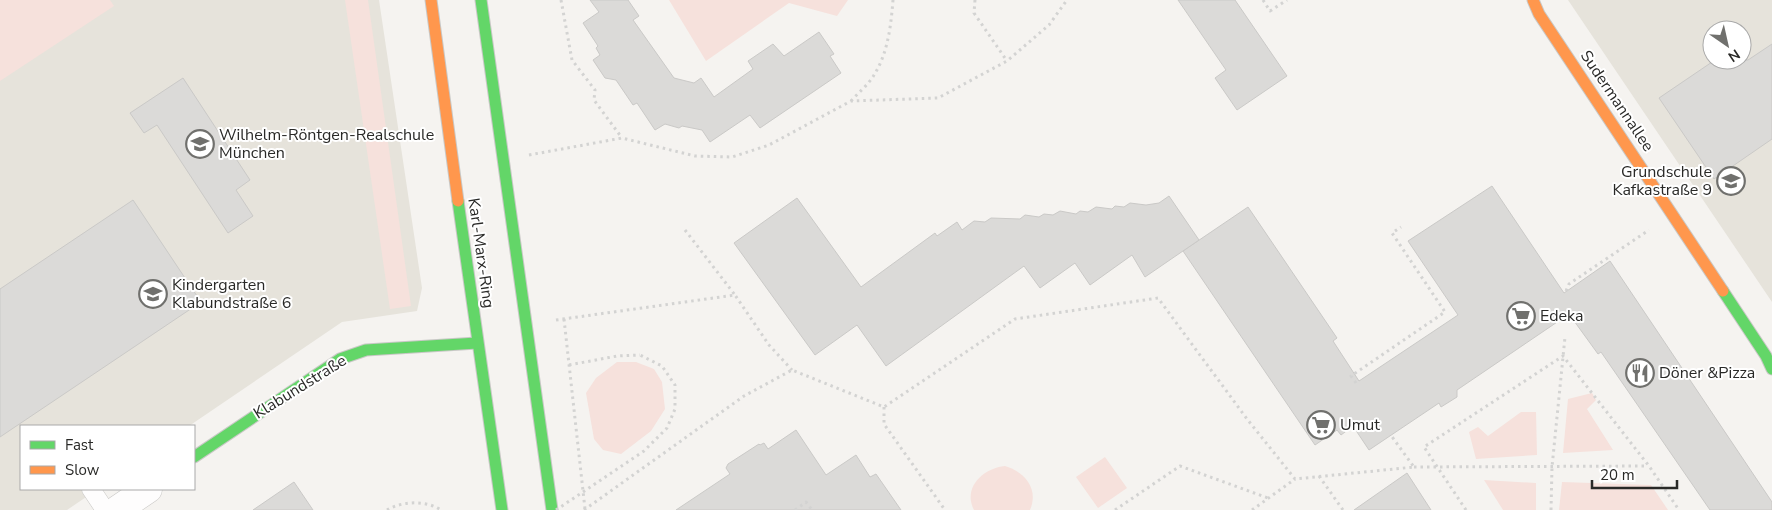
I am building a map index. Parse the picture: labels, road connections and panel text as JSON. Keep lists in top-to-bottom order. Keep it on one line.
{"streets":{"main road":["Sudermannallee","Karl-Marx-Ring","Klabundstraße"]},"crossings":[["Karl-Marx-Ring","Klabundstraße"]],"places":{"school or university":["Wilhelm-Röntgen-Realschule München","Grundschule Kafkastraße 9","Kindergarten Klabundstraße 6"],"supermarket":["Edeka","Umut"],"restaurant":["Döner &Pizza"]},"legend":["Fast","Slow"],"scale_bar":"20 m","north":"bottom right"}
